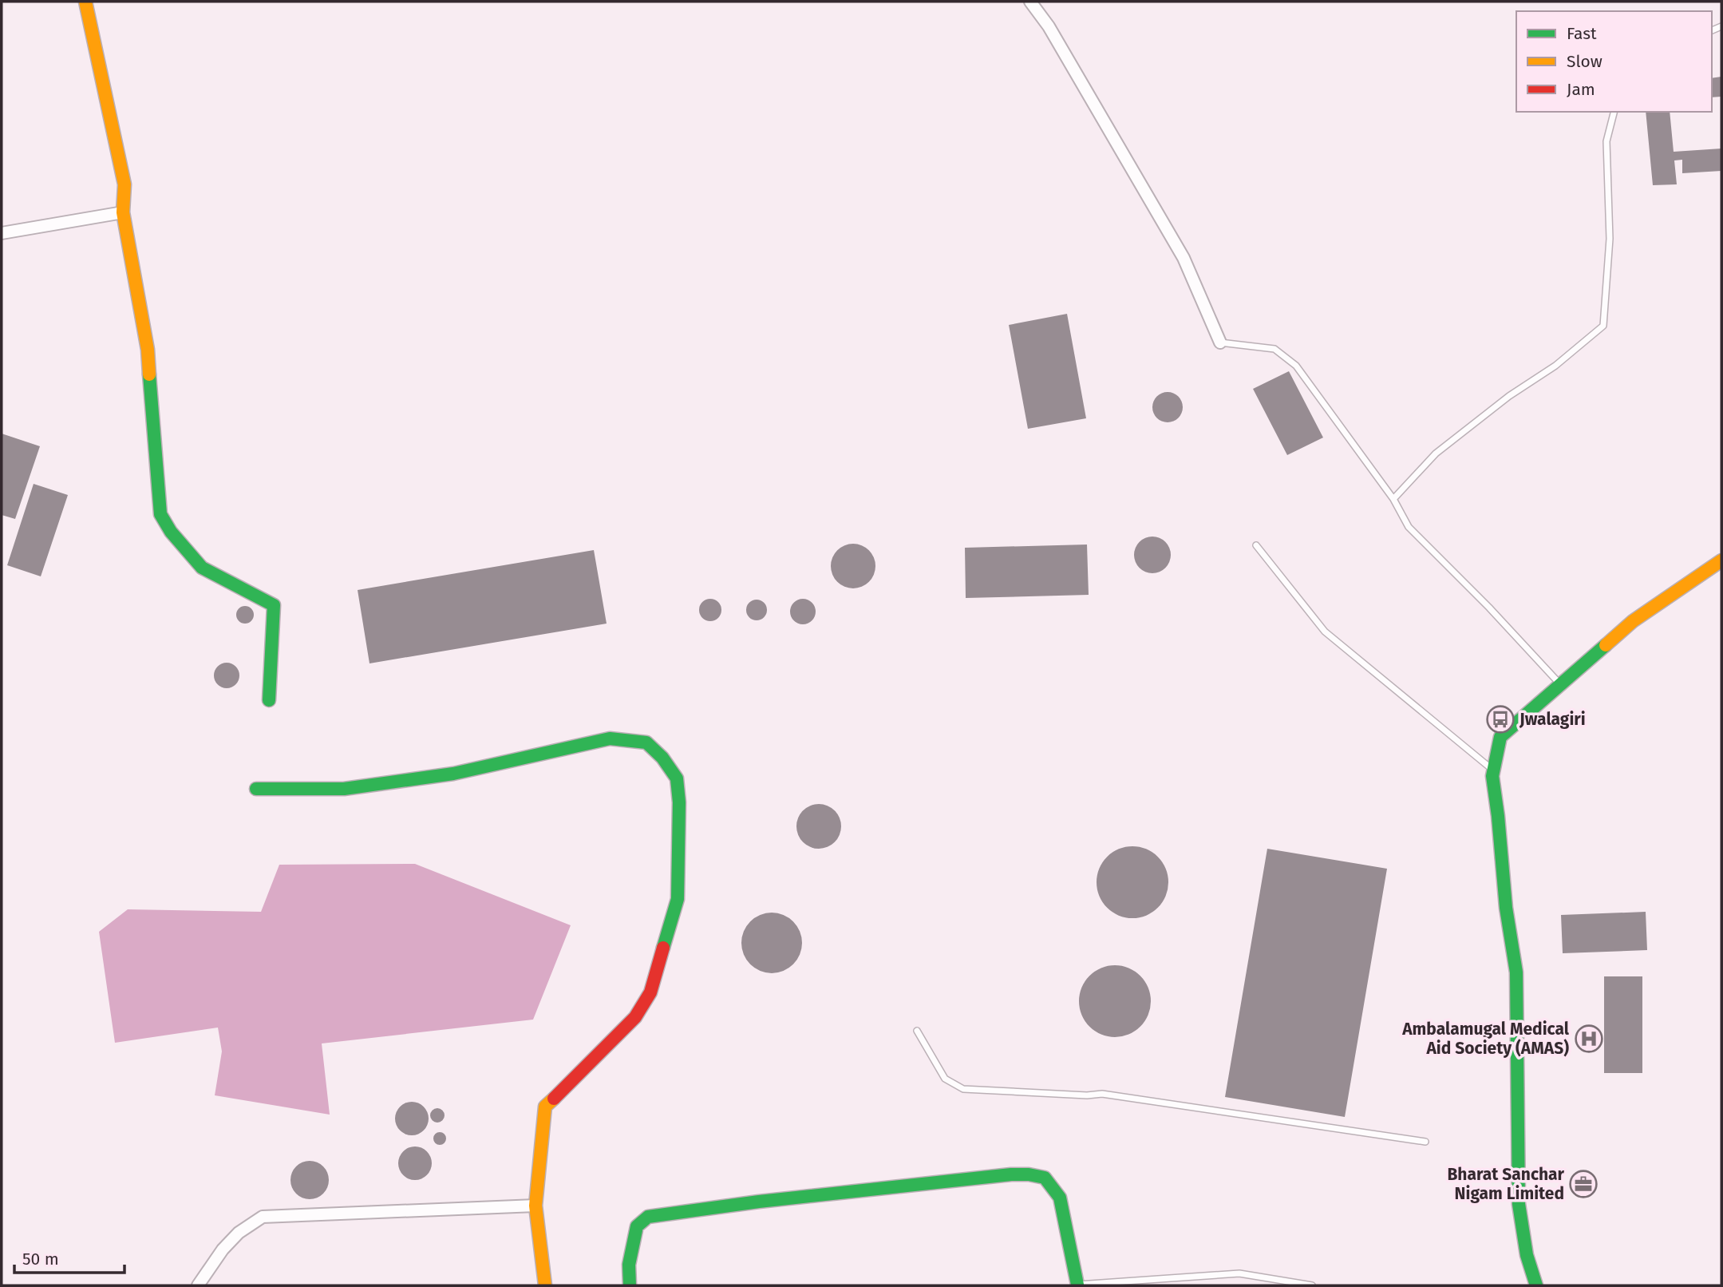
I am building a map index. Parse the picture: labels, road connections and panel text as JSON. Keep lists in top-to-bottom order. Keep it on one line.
{"places":{"bus stop":["Jwalagiri"],"hospital":["Ambalamugal Medical Aid Society (AMAS)"],"office":["Bharat Sanchar Nigam Limited"]},"legend":["Fast","Slow","Jam"],"scale_bar":"50 m"}
